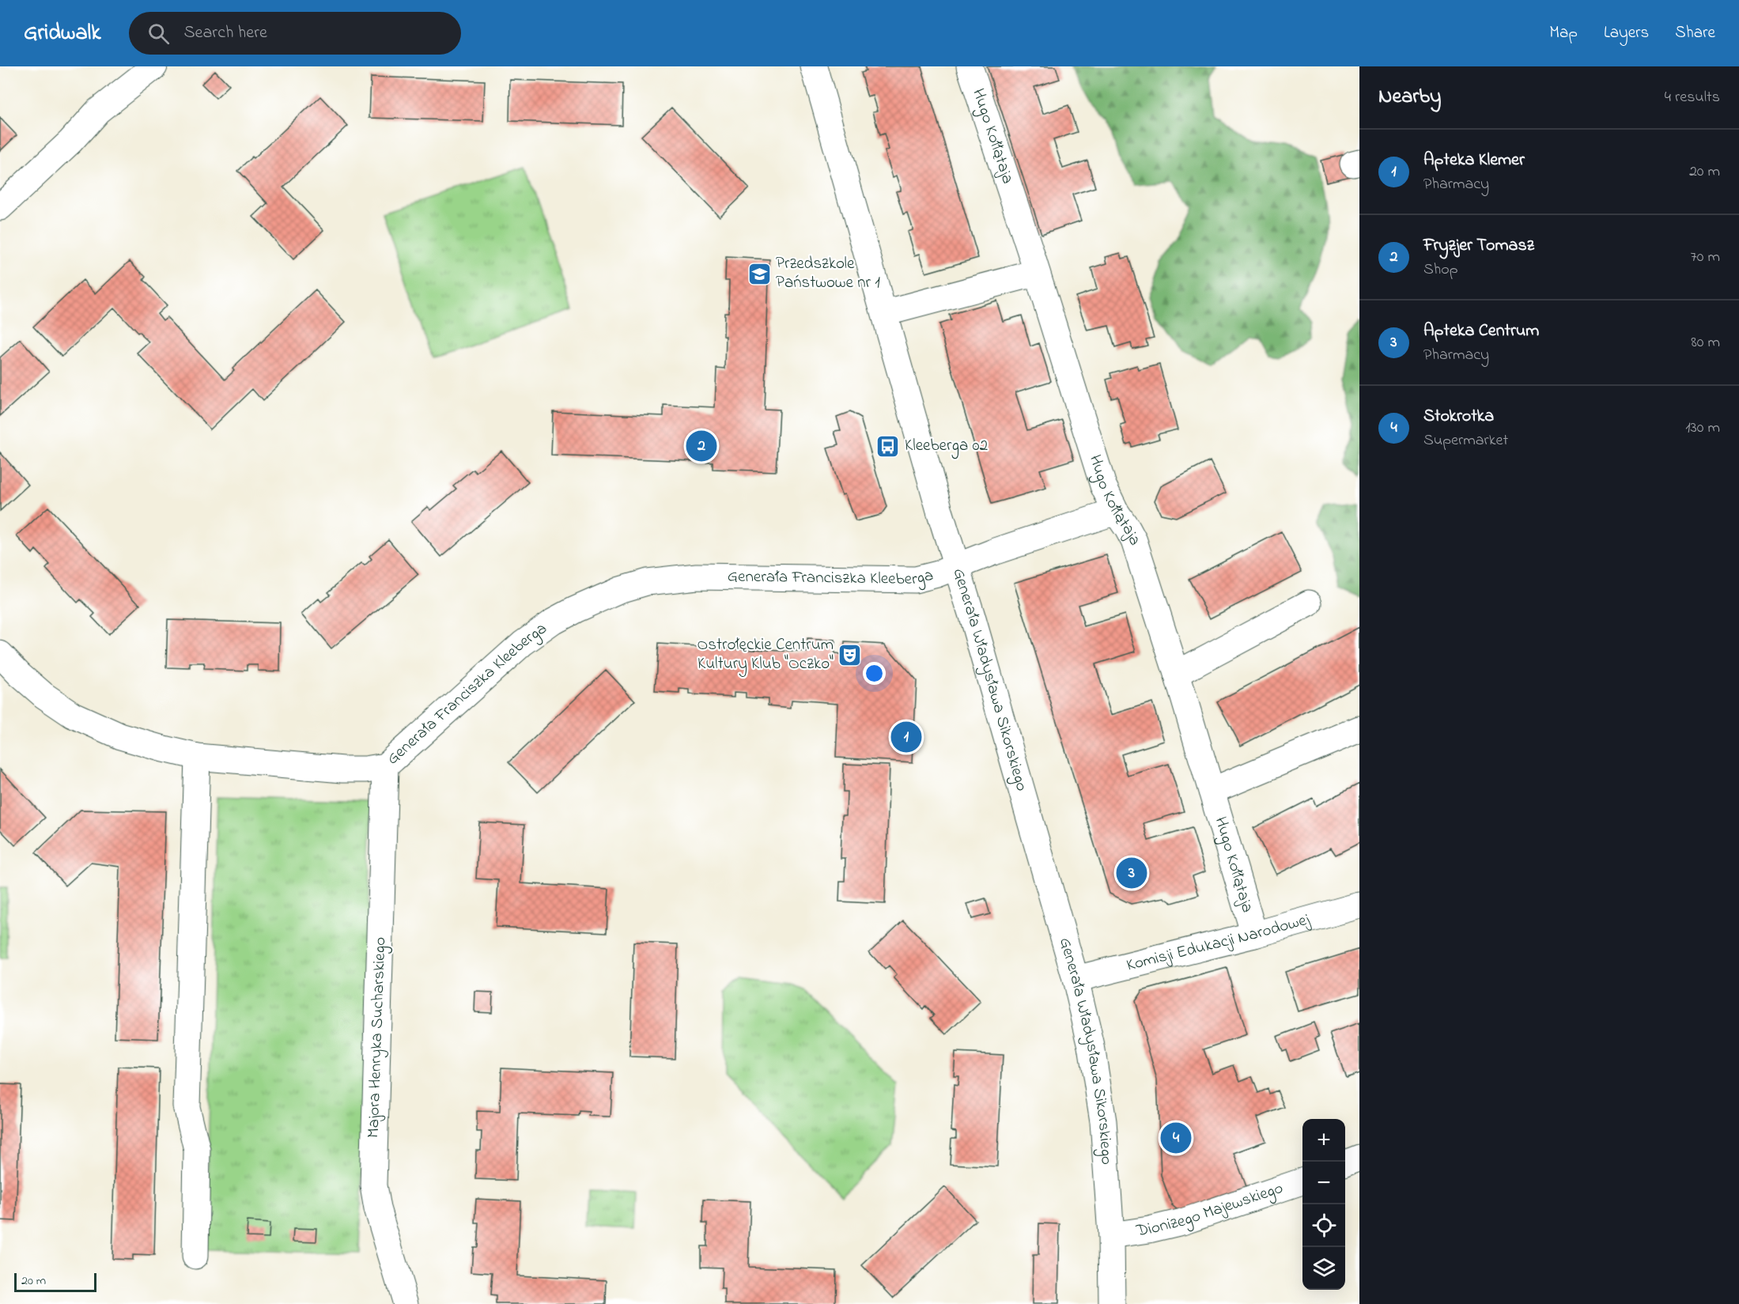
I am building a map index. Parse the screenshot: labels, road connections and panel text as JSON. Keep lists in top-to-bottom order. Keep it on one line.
{"streets":{"street":["Hugo Kołłątaja","Generała Franciszka Kleeberga","Generała Władysława Sikorskiego","Komisji Edukacji Narodowej","Majora Henryka Sucharskiego","Dionizego Majewskiego"]},"crossings":[["Hugo Kołłątaja","Generała Franciszka Kleeberga"],["Hugo Kołłątaja","Komisji Edukacji Narodowej"],["Generała Franciszka Kleeberga","Generała Władysława Sikorskiego"],["Generała Franciszka Kleeberga","Majora Henryka Sucharskiego"],["Generała Władysława Sikorskiego","Komisji Edukacji Narodowej"],["Generała Władysława Sikorskiego","Dionizego Majewskiego"]],"places":{"school or university":["Przedszkole Państwowe nr 1"],"bus stop":["Kleeberga 02"],"theatre":["Ostrołęckie Centrum Kultury Klub \"Oczko\""]},"scale_bar":"20 m","page":{"header":"Gridwalk","search":"Search here","nav":["Map","Layers","Share"],"heading":["Nearby","4 results"],"list":[{"mark":"1","name":"Apteka Klemer","note":"Pharmacy","value":"20 m"},{"mark":"2","name":"Fryzjer Tomasz","note":"Shop","value":"70 m"},{"mark":"3","name":"Apteka Centrum","note":"Pharmacy","value":"80 m"},{"mark":"4","name":"Stokrotka","note":"Supermarket","value":"130 m"}],"pins":["2","1","3","4"],"map_buttons":["+","−"],"scale":"20 m"}}
